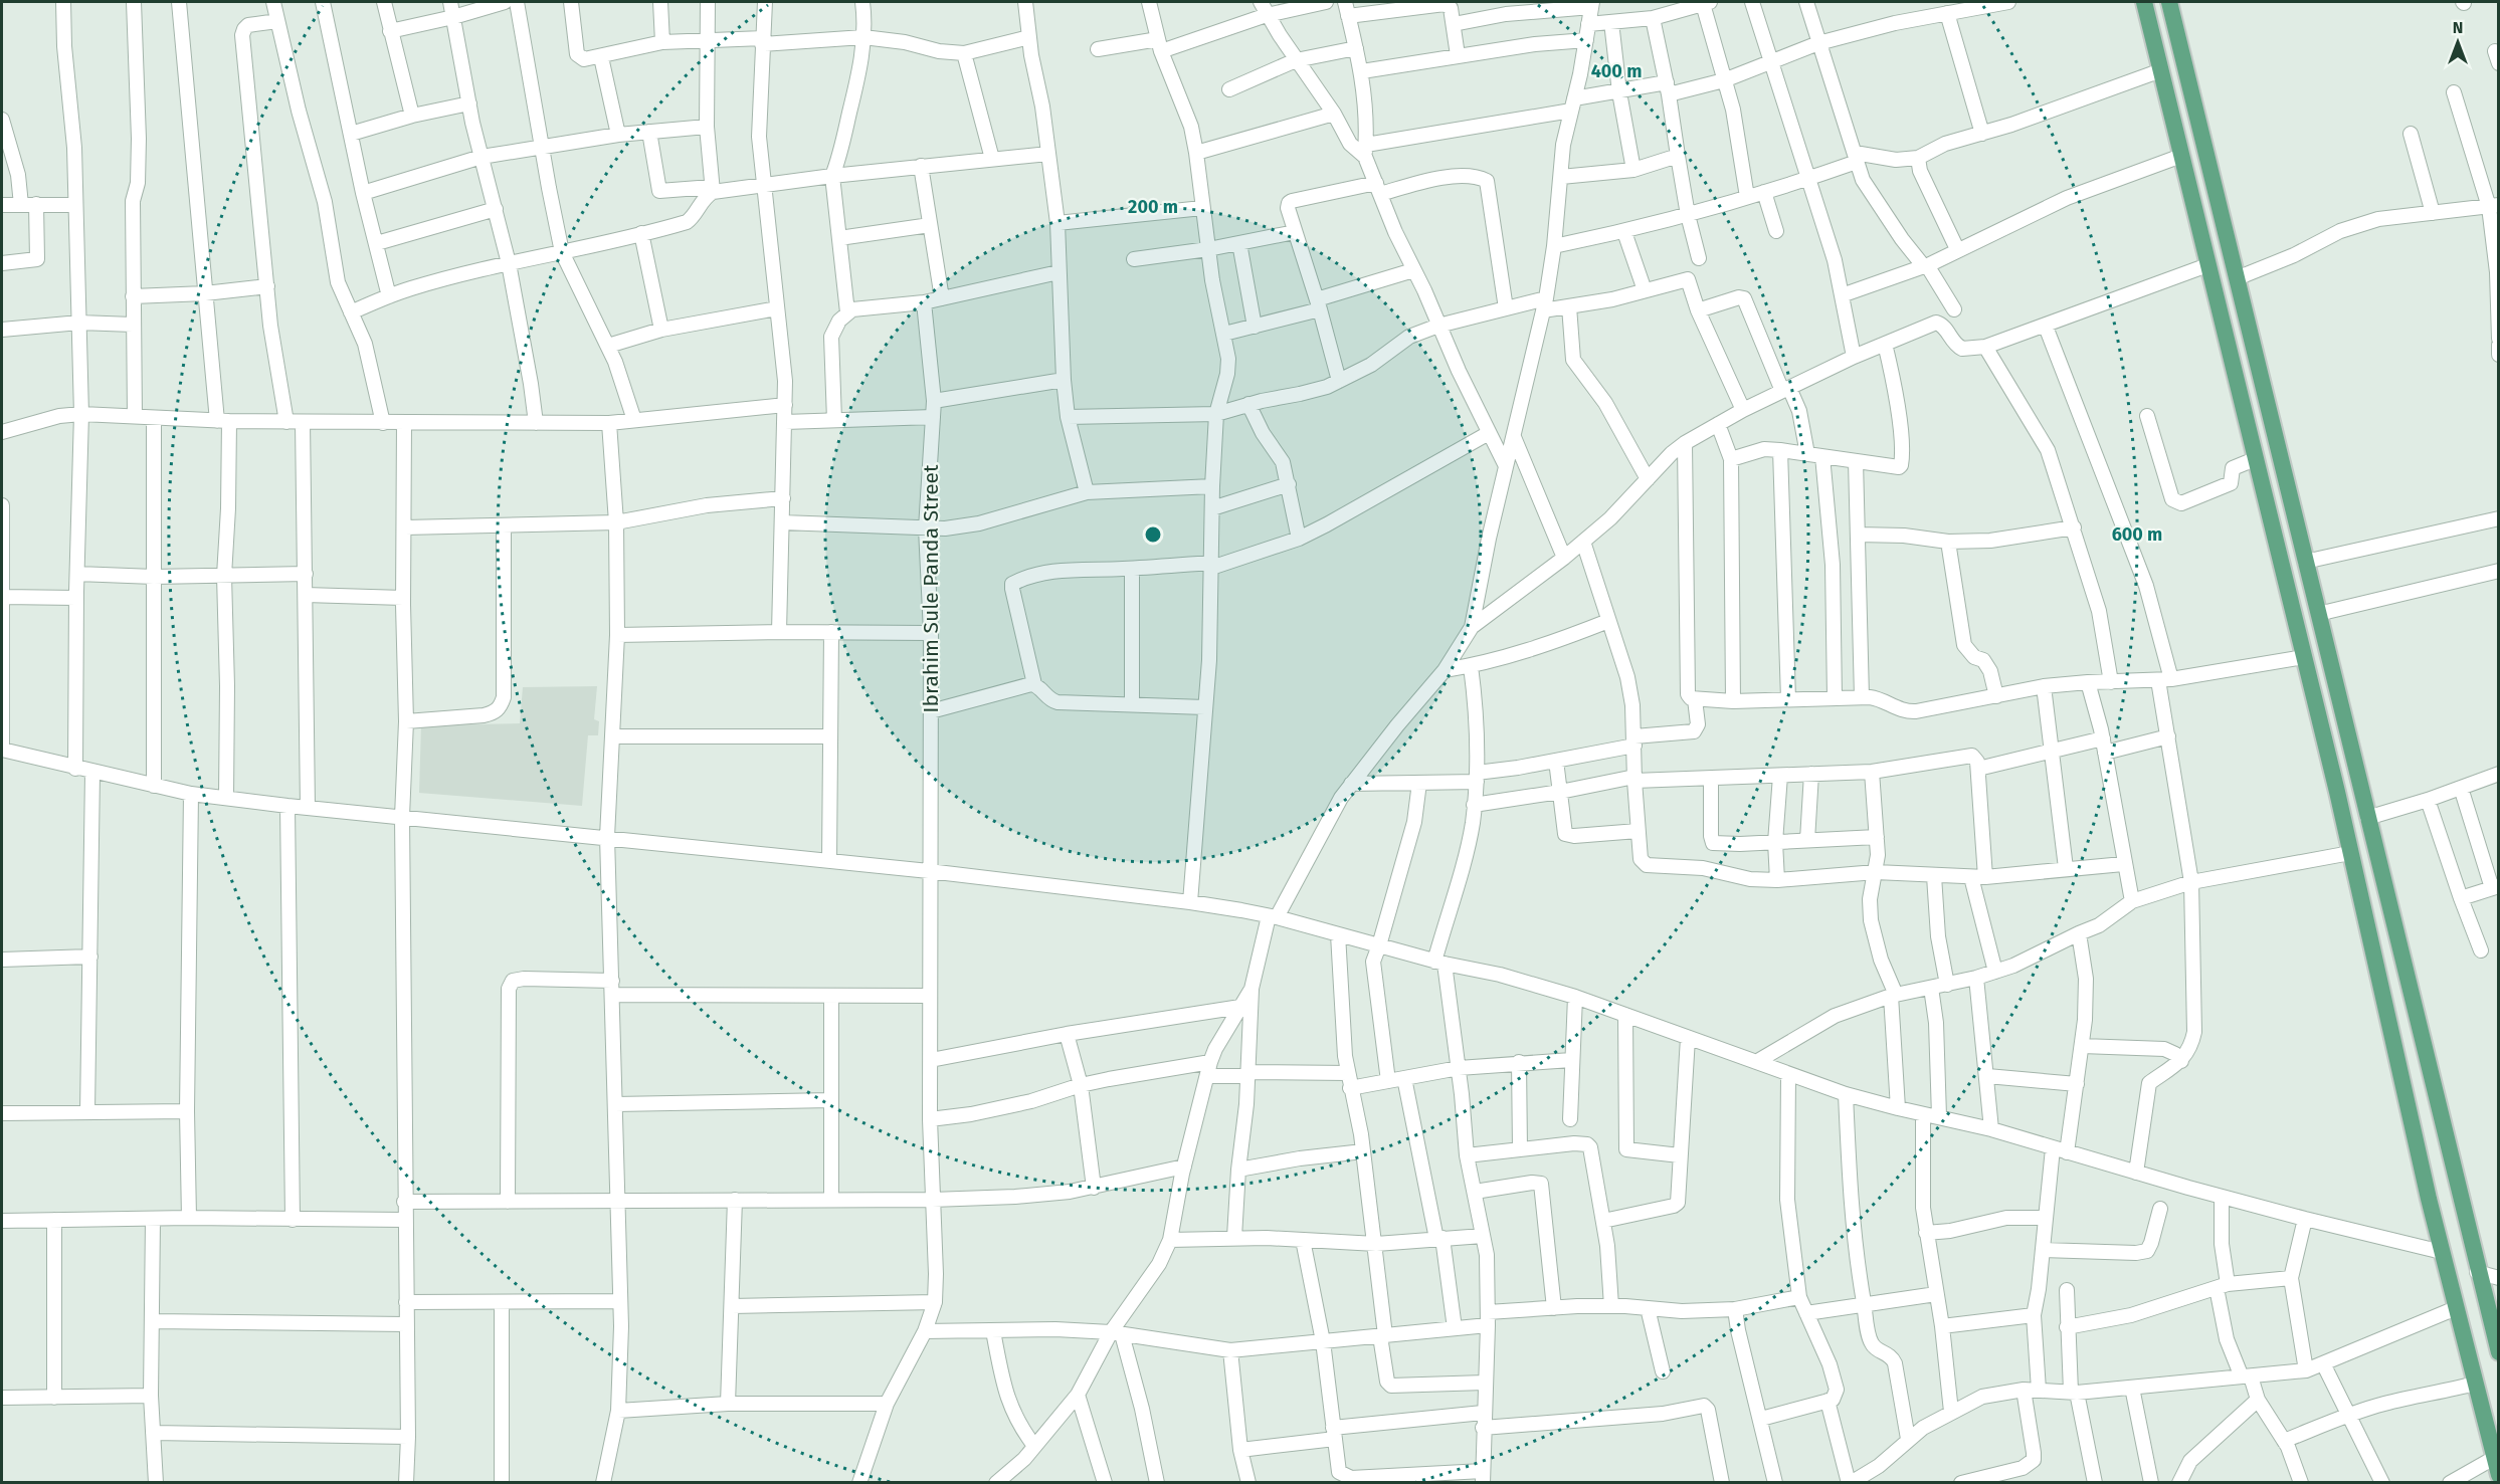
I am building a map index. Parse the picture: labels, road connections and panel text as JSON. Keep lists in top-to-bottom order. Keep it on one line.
{"streets":{"street":["Ibrahim Sule Panda Street"]},"north":"top","rings":["400 m","200 m","600 m"]}
